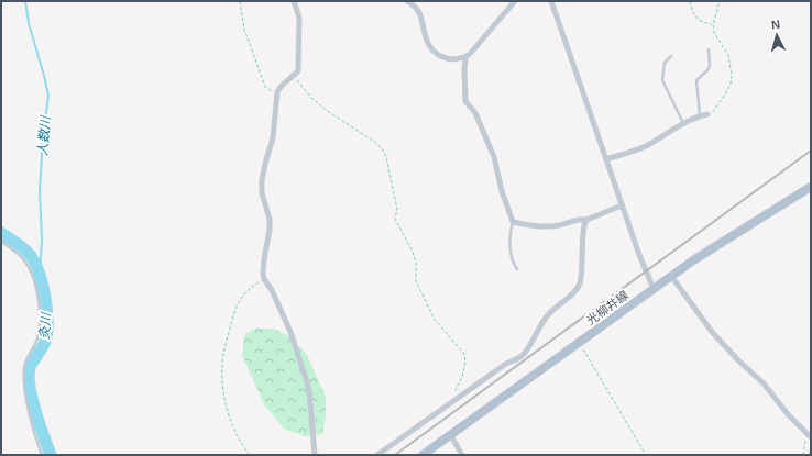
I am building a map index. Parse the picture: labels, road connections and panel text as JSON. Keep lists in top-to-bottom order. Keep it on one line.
{"streets":{"main road":["光柳井線"]},"water":["人数川","灸川"],"north":"top"}
